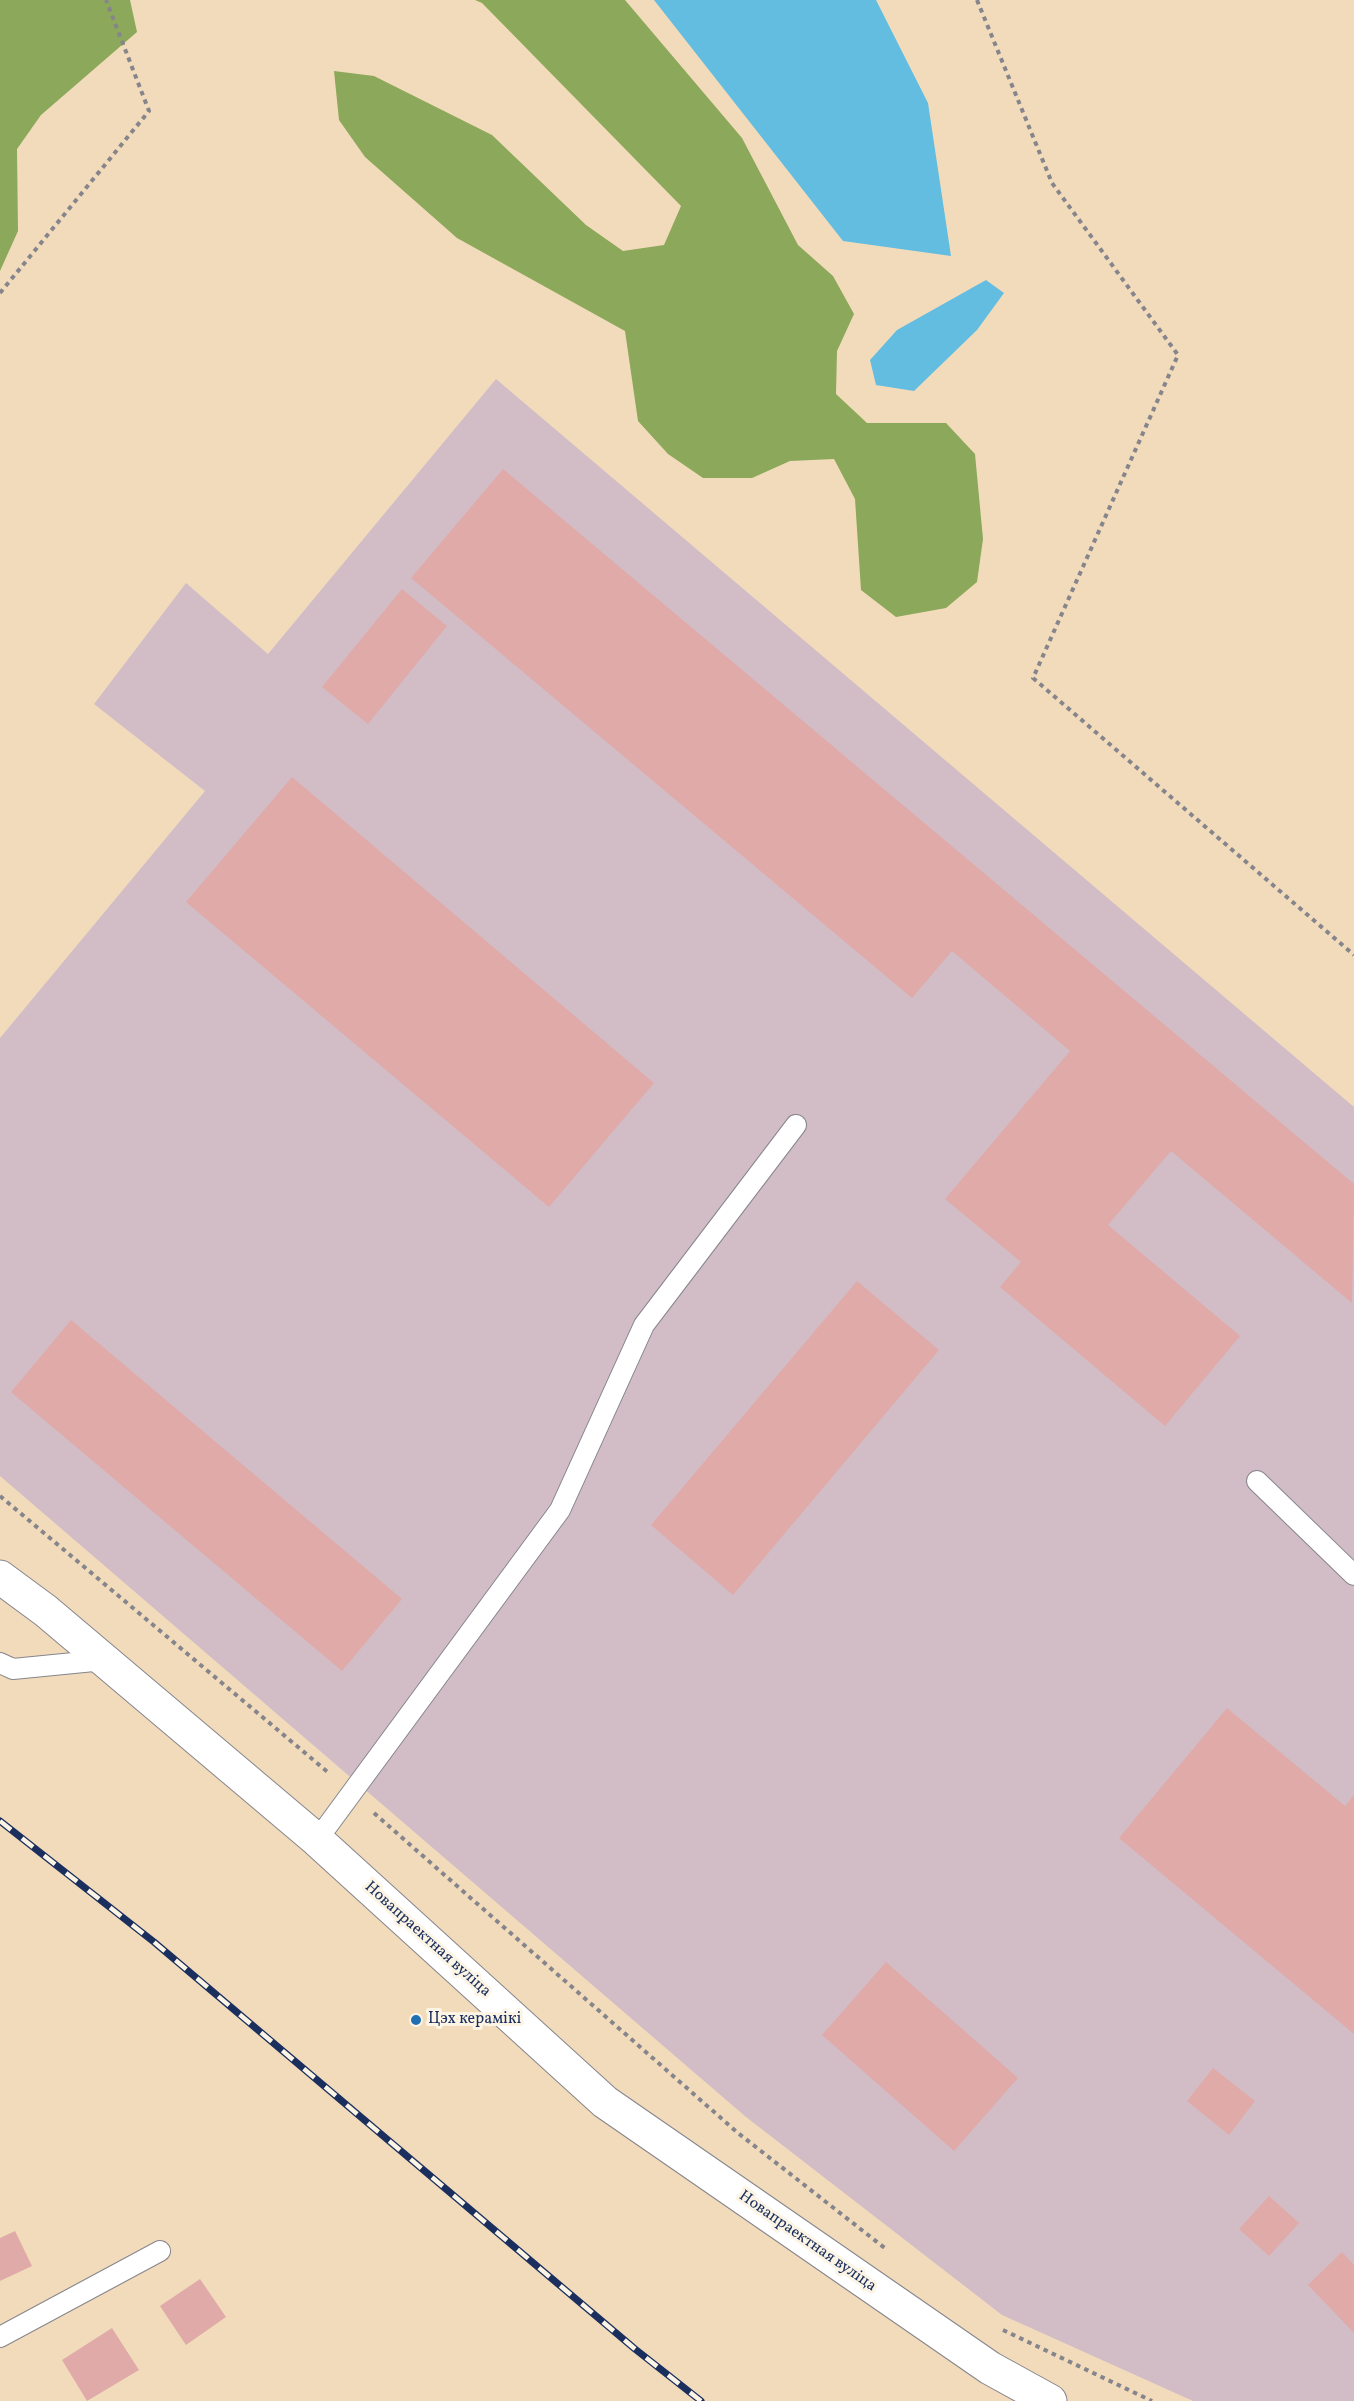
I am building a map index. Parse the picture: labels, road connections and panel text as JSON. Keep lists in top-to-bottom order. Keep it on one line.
{"streets":{"street":["Новапраектная вуліца"]},"places":["Цэх керамікі"]}
